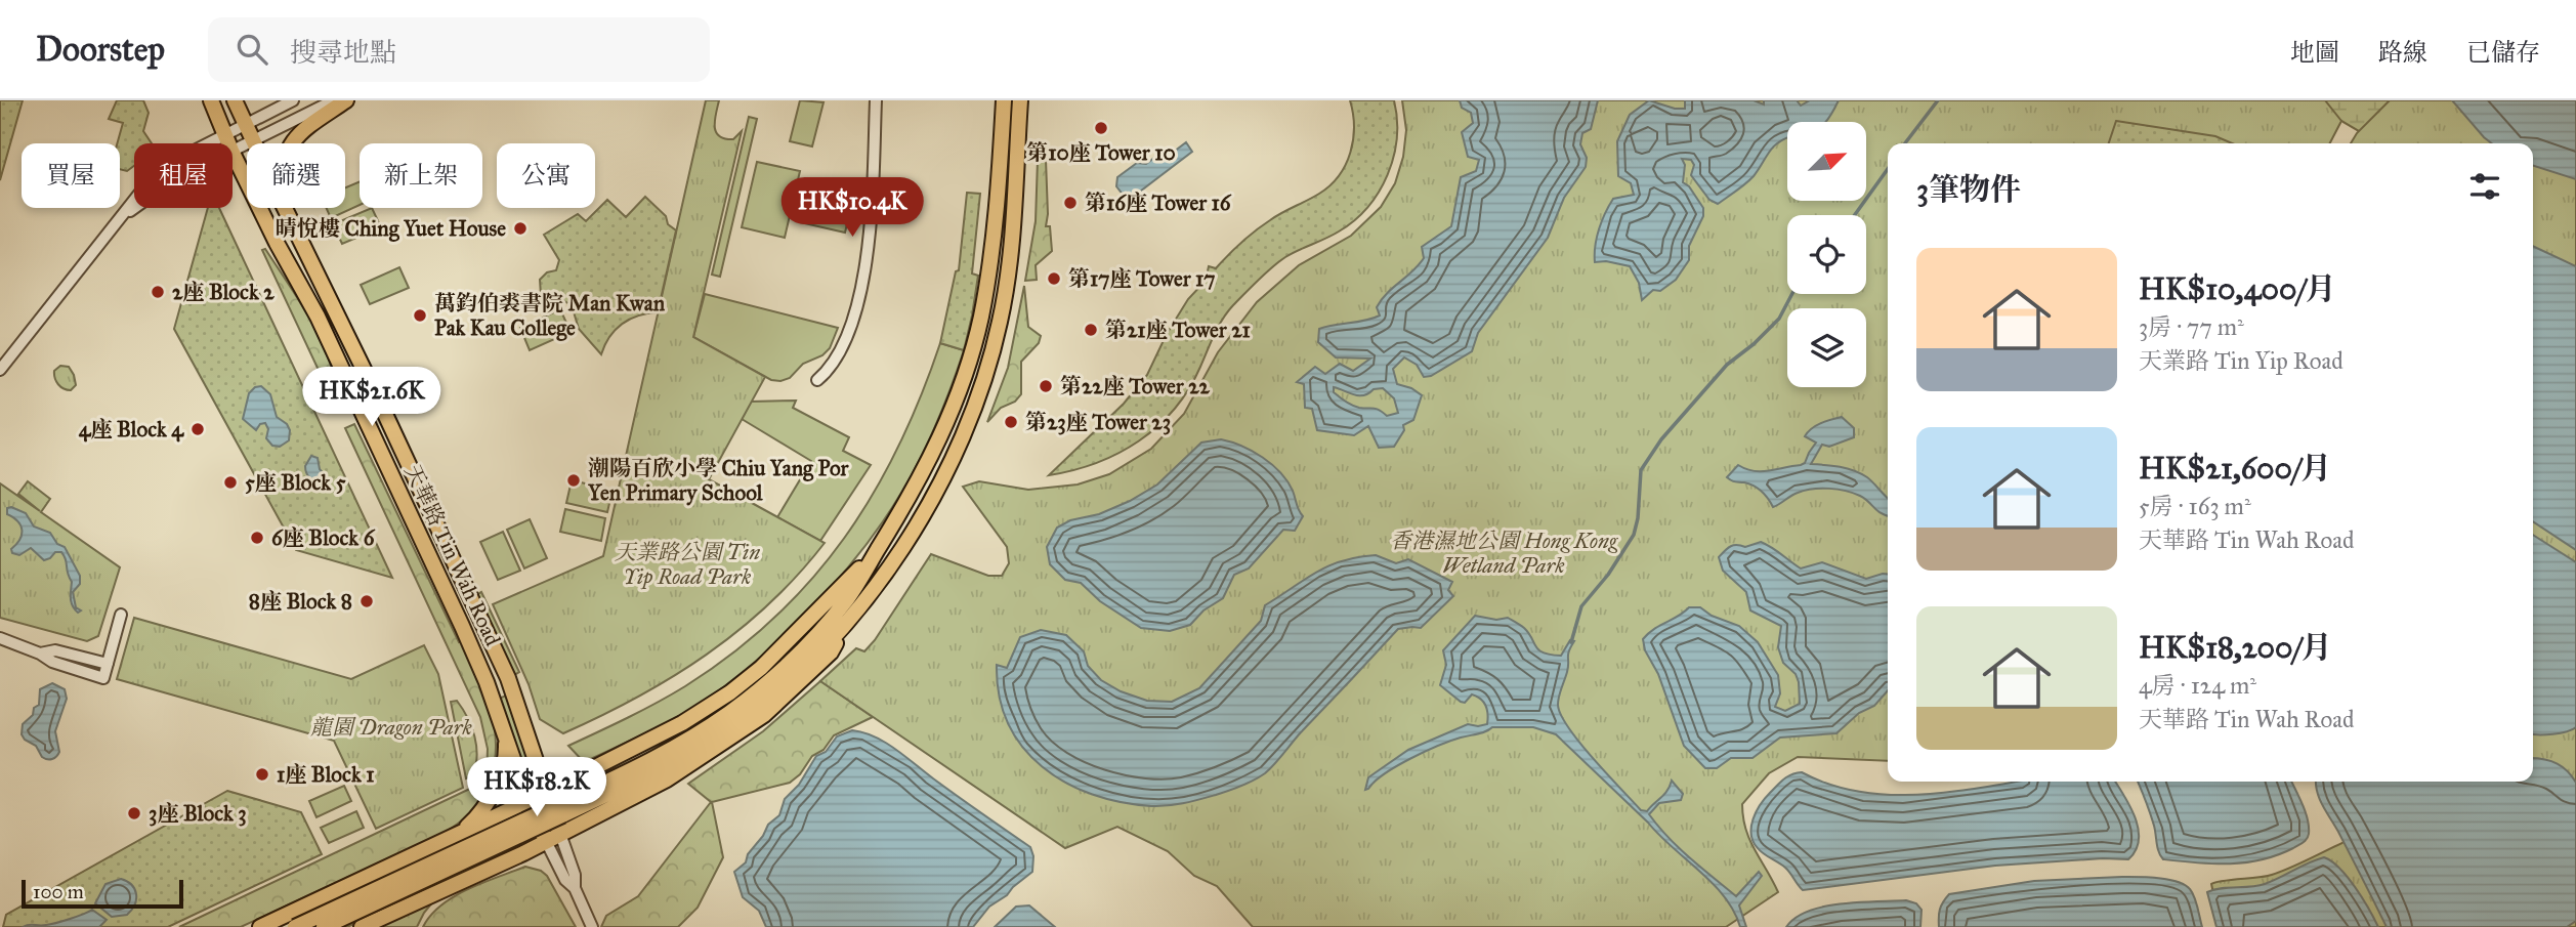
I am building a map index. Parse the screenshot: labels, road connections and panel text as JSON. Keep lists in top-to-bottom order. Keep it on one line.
{"streets":{"main road":["天華路 Tin Wah Road"]},"parks":["香港濕地公園 Hong Kong Wetland Park","天業路公園 Tin Yip Road Park","龍園 Dragon Park"],"places":["第10座 Tower 10","第16座 Tower 16","晴悅樓 Ching Yuet House","第17座 Tower 17","2座 Block 2","萬鈞伯裘書院 Man Kwan Pak Kau College","第21座 Tower 21","第22座 Tower 22","第23座 Tower 23","4座 Block 4","潮陽百欣小學 Chiu Yang Por Yen Primary School","5座 Block 5","6座 Block 6","8座 Block 8","1座 Block 1","3座 Block 3"],"scale_bar":"100 m","north":"top right","page":{"header":"Doorstep","search":"搜尋地點","nav":["地圖","路線","已儲存"],"chip":["買屋","租屋","篩選","新上架","公寓"],"heading":"3筆物件","price":["HK$10.4K","HK$21.6K","HK$18.2K"],"list":[{"name":"HK$10,400/月","note":"3房 · 77 m² · 天業路 Tin Yip Road"},{"name":"HK$21,600/月","note":"5房 · 163 m² · 天華路 Tin Wah Road"},{"name":"HK$18,200/月","note":"4房 · 124 m² · 天華路 Tin Wah Road"}],"scale":"100 m"}}
